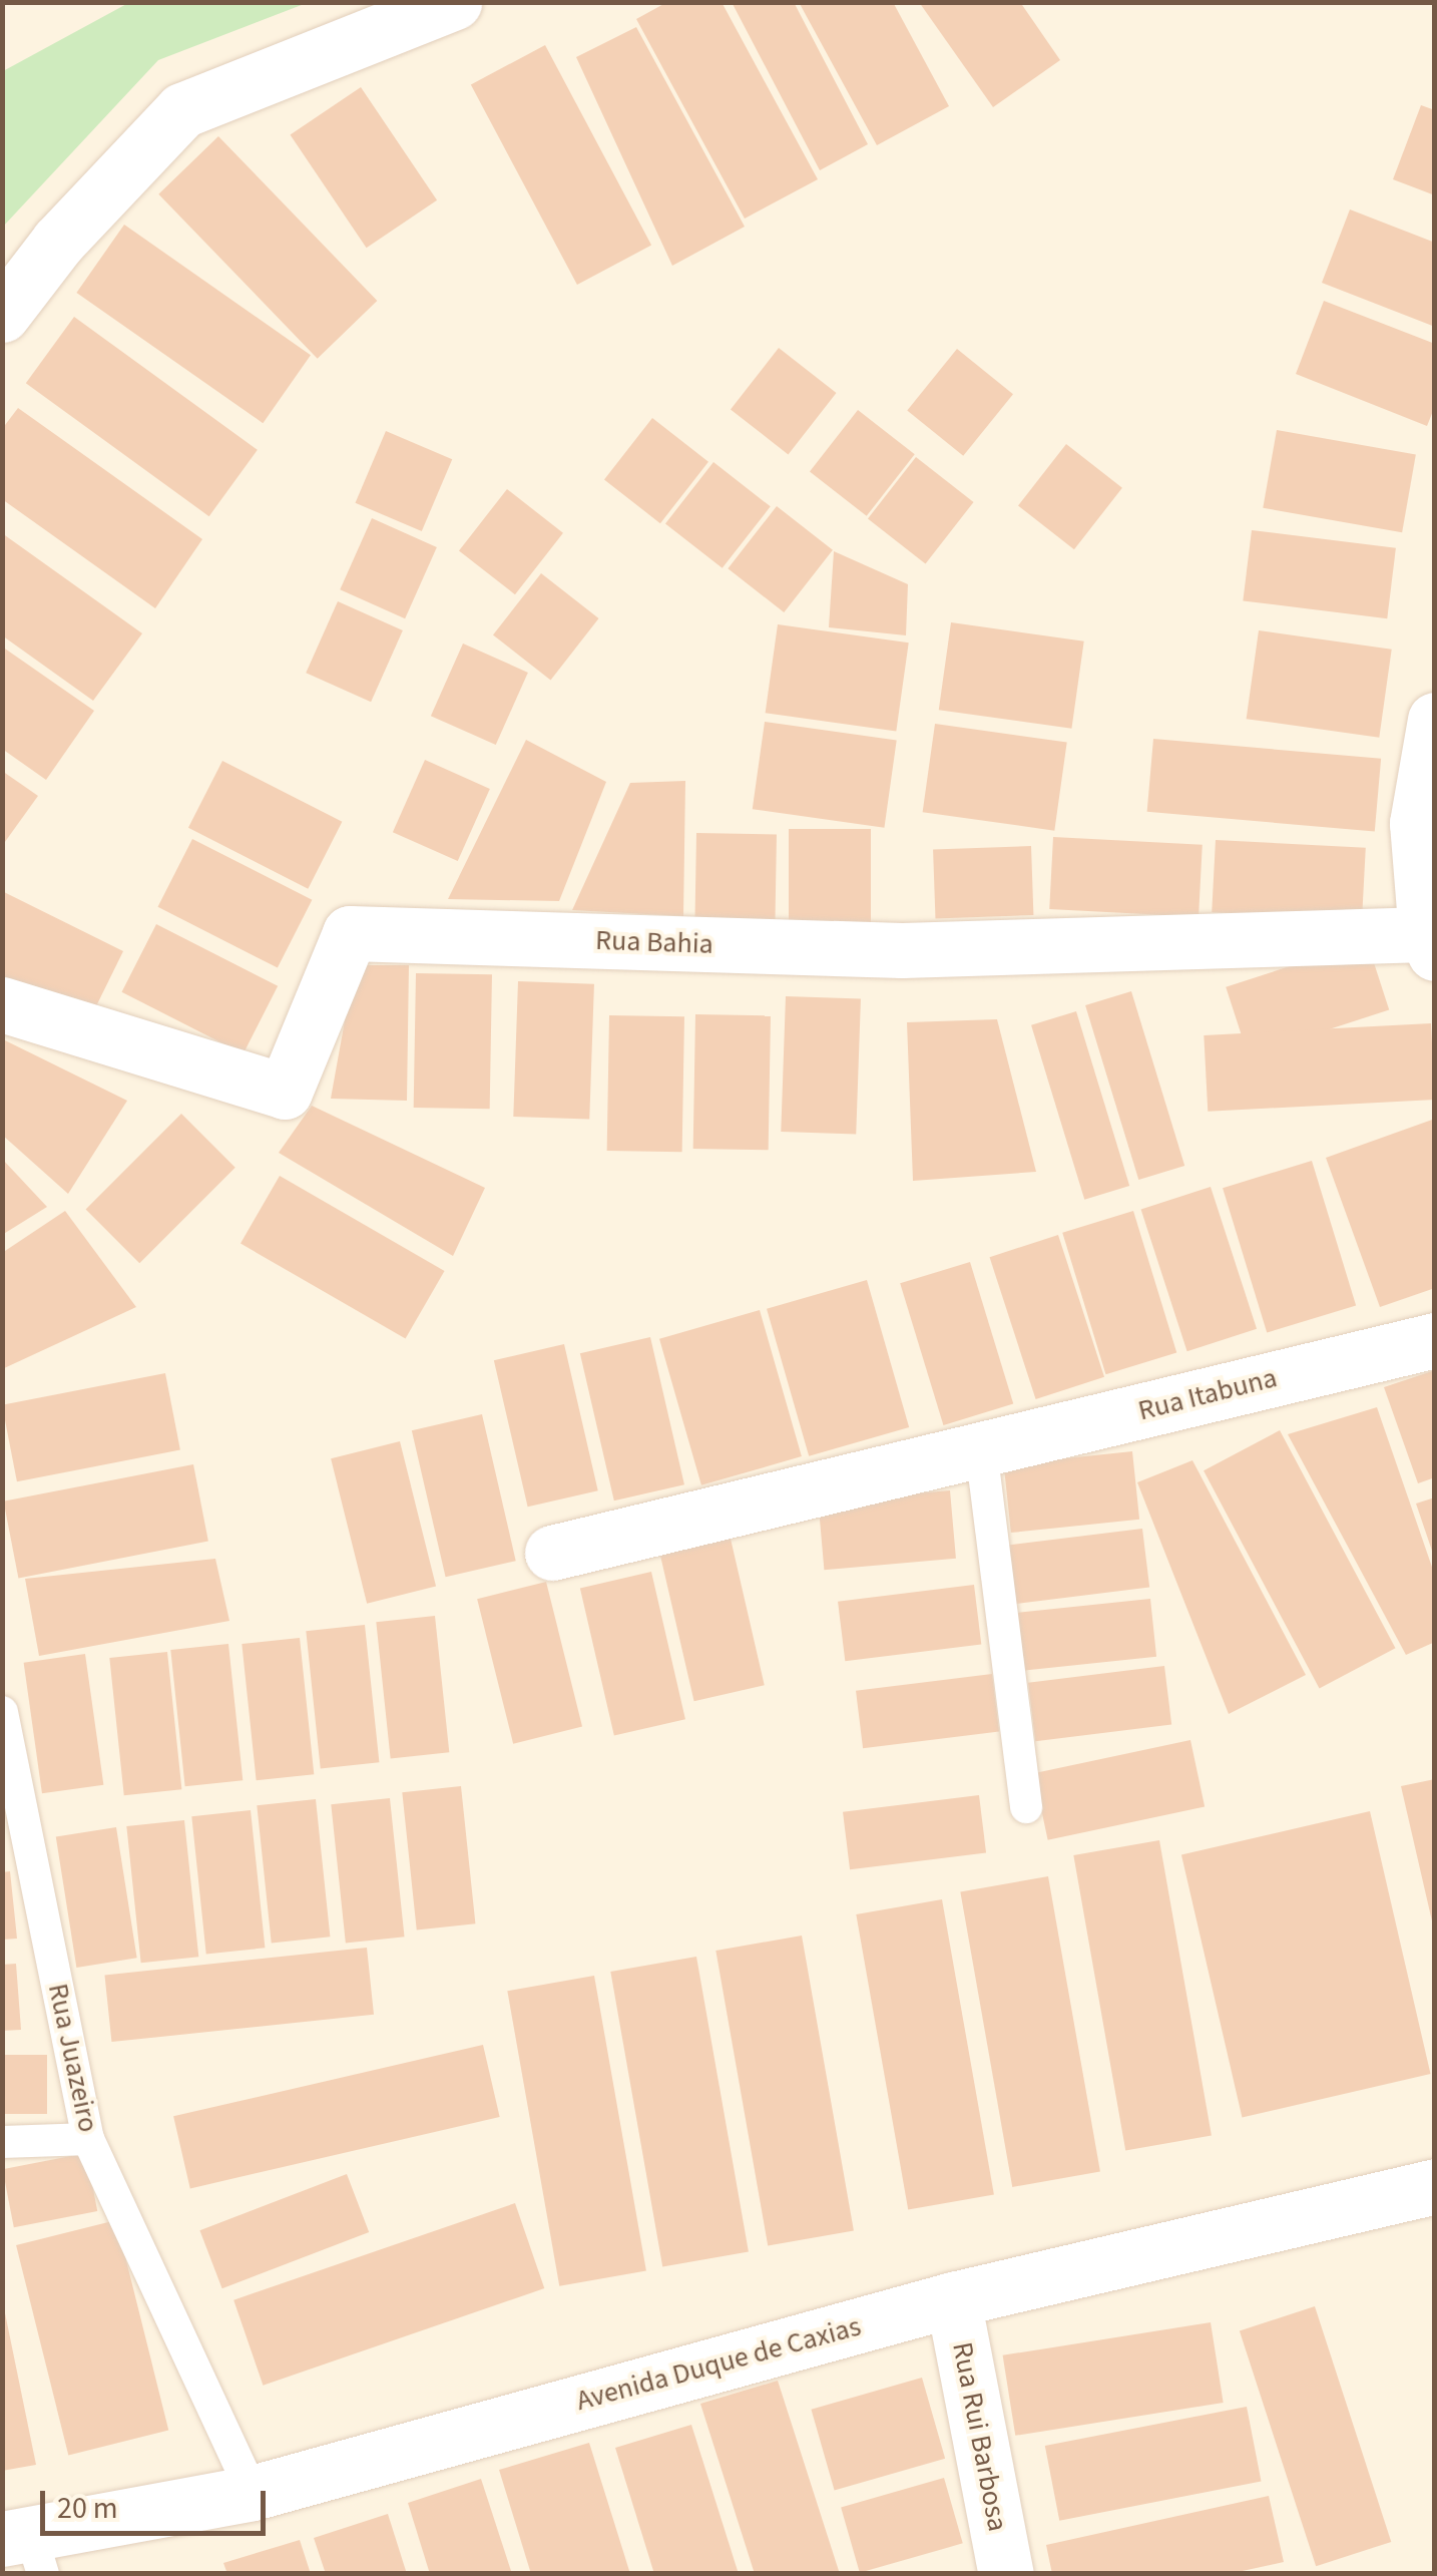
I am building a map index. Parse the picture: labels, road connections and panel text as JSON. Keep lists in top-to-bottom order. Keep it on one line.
{"streets":{"street":["Rua Bahia","Rua Itabuna","Avenida Duque de Caxias","Rua Rui Barbosa"],"lane":["Rua Juazeiro"]},"crossings":[["Rua Juazeiro","Avenida Duque de Caxias"],["Avenida Duque de Caxias","Rua Rui Barbosa"]],"scale_bar":"20 m"}
